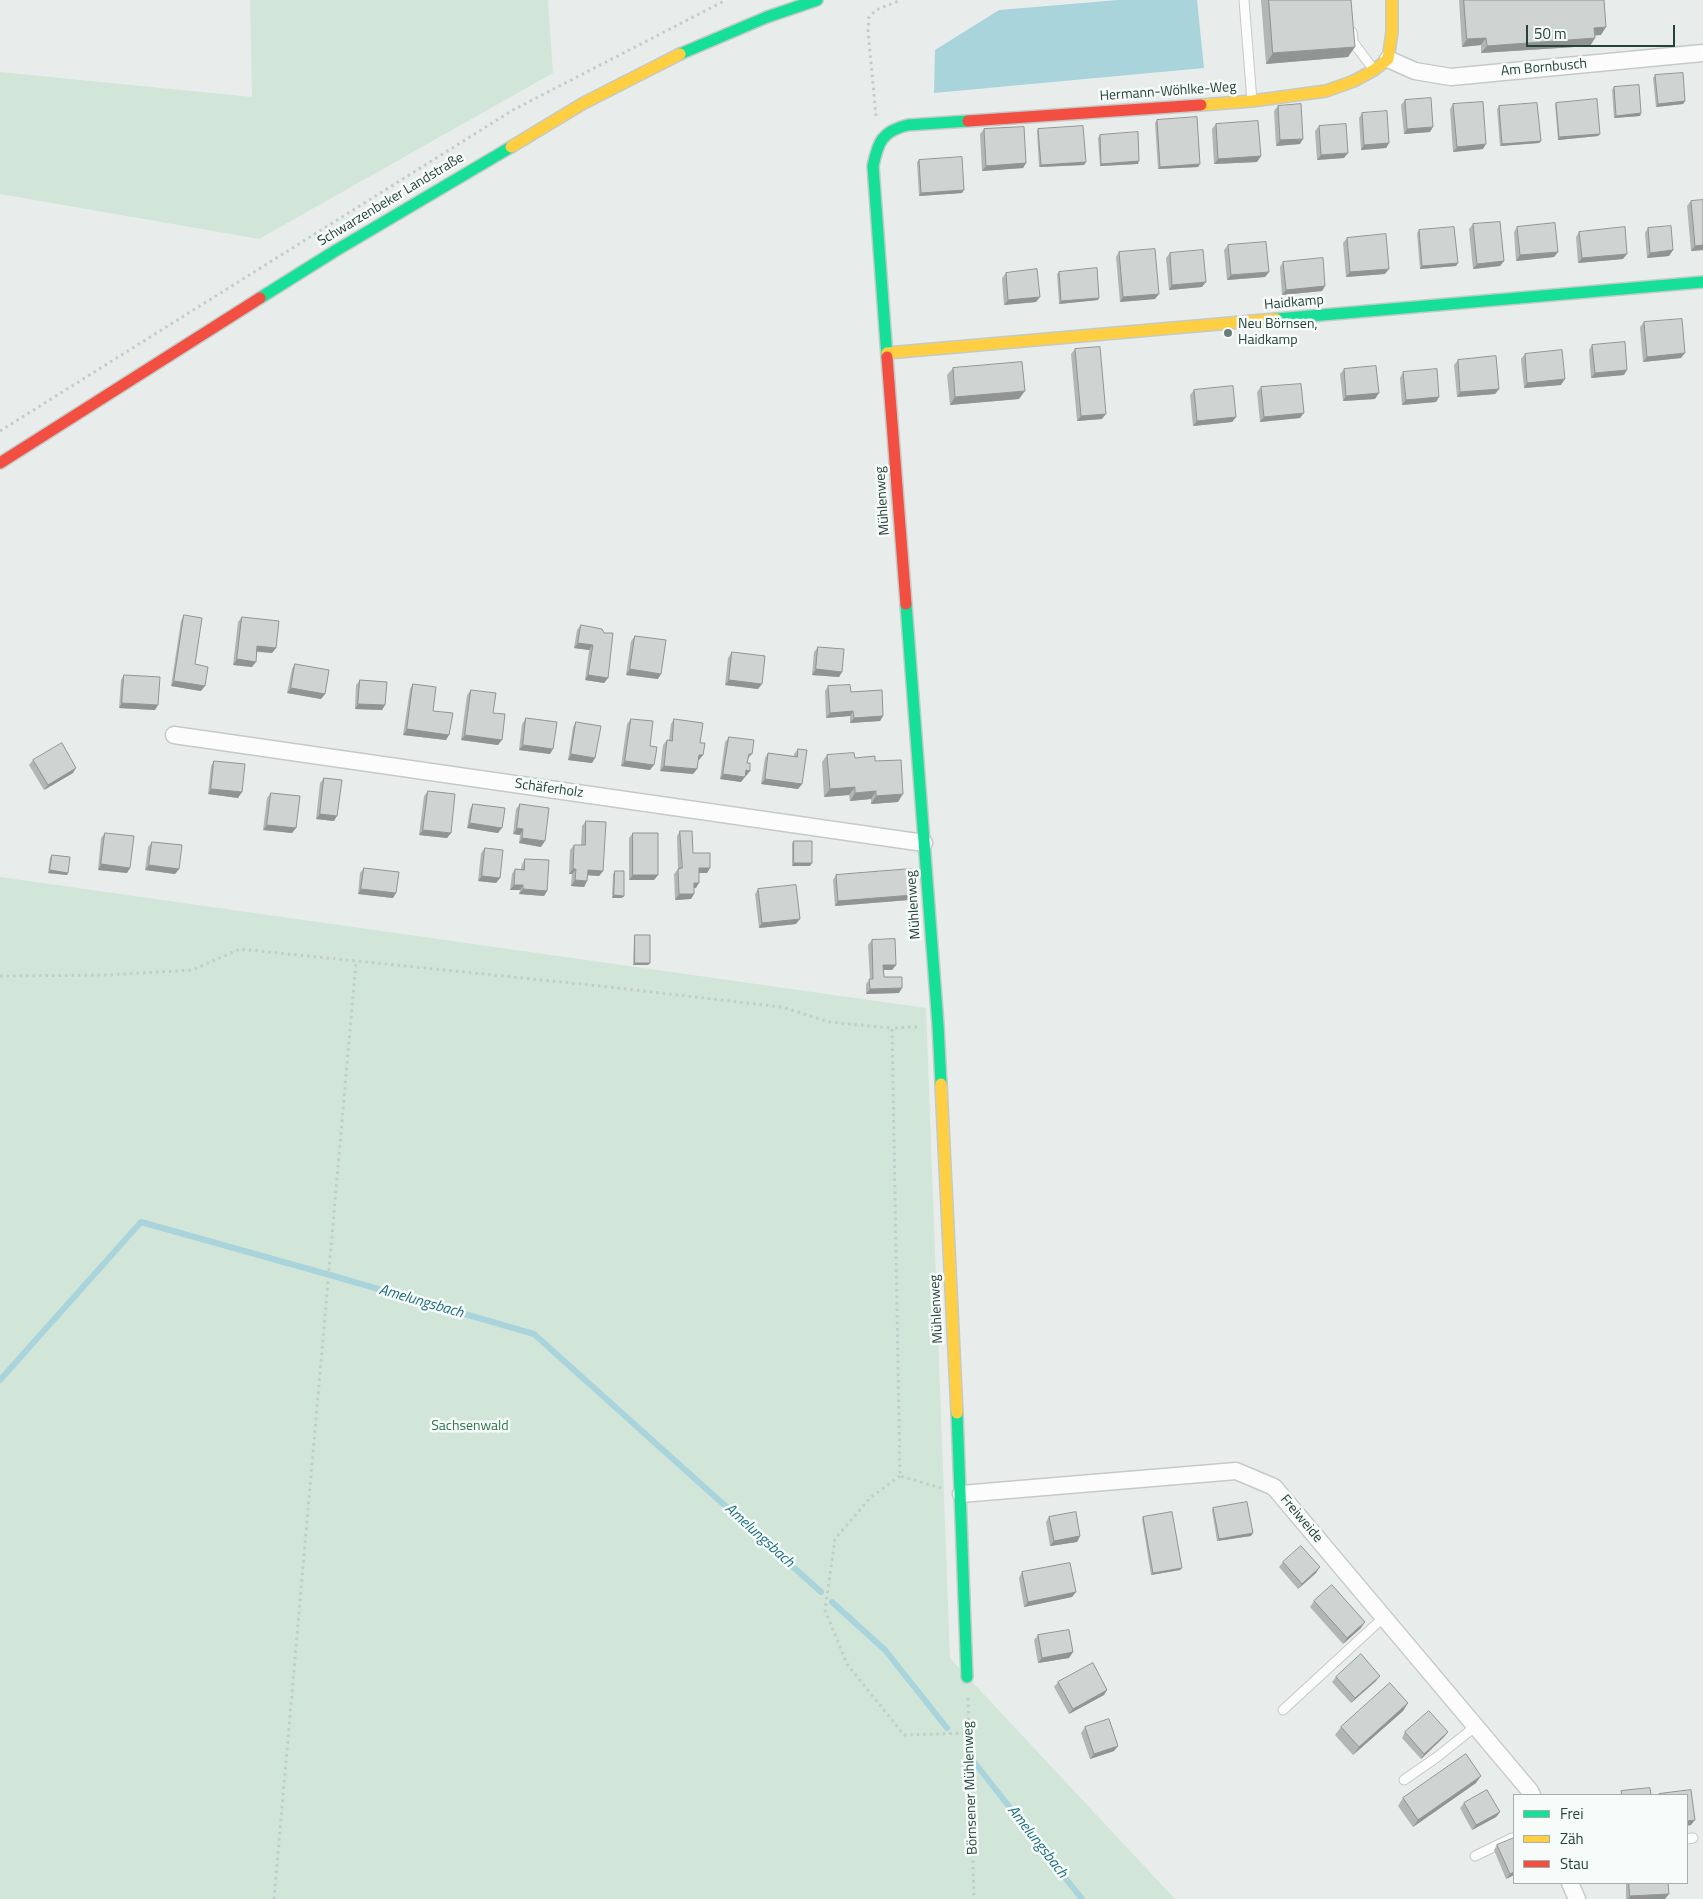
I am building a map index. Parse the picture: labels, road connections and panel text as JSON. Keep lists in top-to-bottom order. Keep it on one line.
{"streets":{"street":["Am Bornbusch","Hermann-Wöhlke-Weg","Schwarzenbeker Landstraße","Haidkamp","Mühlenweg","Schäferholz","Freiweide"],"path":["Börnsener Mühlenweg"]},"crossings":[["Am Bornbusch","Hermann-Wöhlke-Weg"],["Hermann-Wöhlke-Weg","Mühlenweg"],["Haidkamp","Mühlenweg"],["Mühlenweg","Schäferholz"],["Mühlenweg","Freiweide"],["Mühlenweg","Börnsener Mühlenweg"]],"water":["Amelungsbach"],"parks":["Sachsenwald"],"places":["Neu Börnsen, Haidkamp"],"legend":["Frei","Zäh","Stau"],"scale_bar":"50 m"}
